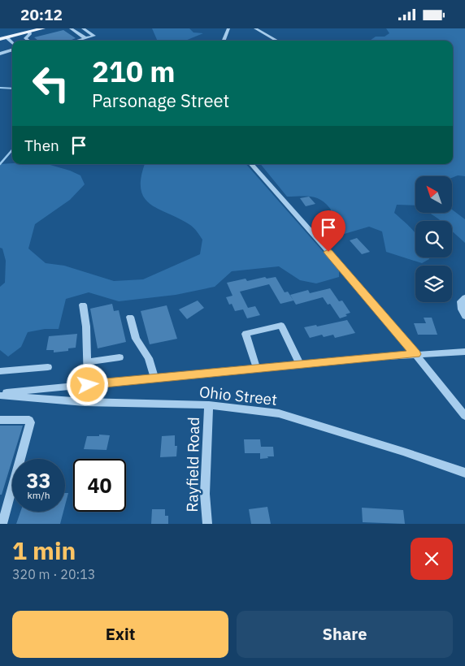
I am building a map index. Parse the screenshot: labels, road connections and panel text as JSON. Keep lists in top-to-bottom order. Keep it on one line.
{"streets":{"street":["Ohio Street","Rayfield Road"]},"crossings":[["Ohio Street","Rayfield Road"]],"north":"top left","page":{"status":"20:12","turn":["210 m","Parsonage Street"],"then":"Then","speed":"33 km/h","limit":"40","heading":["1 min","320 m · 20:13"],"buttons":["Exit","Share"]}}
